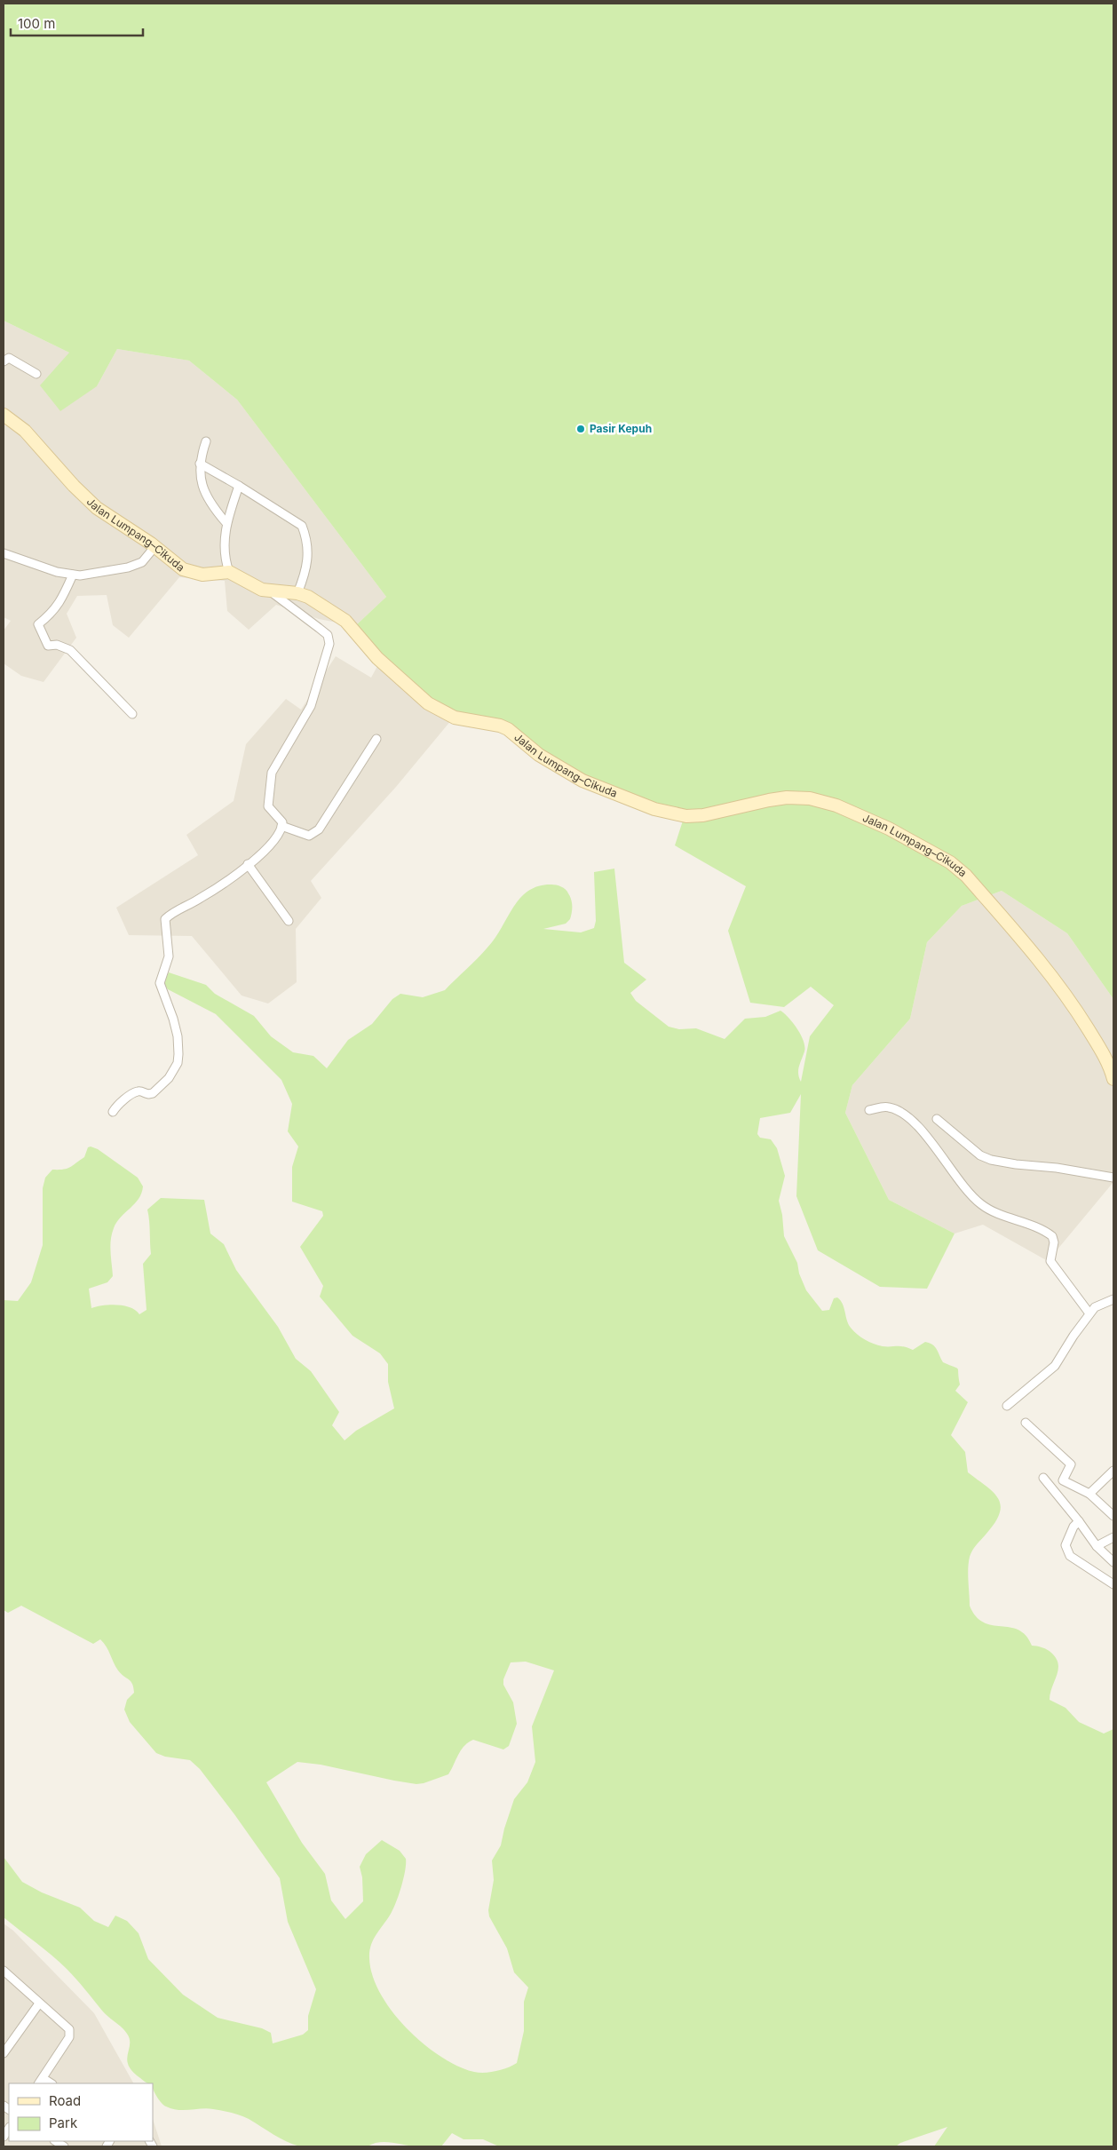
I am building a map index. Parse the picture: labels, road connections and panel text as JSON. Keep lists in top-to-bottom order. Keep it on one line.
{"streets":{"street":["Jalan Lumpang–Cikuda"]},"places":["Pasir Kepuh"],"legend":["Road","Park"],"scale_bar":"100 m"}
